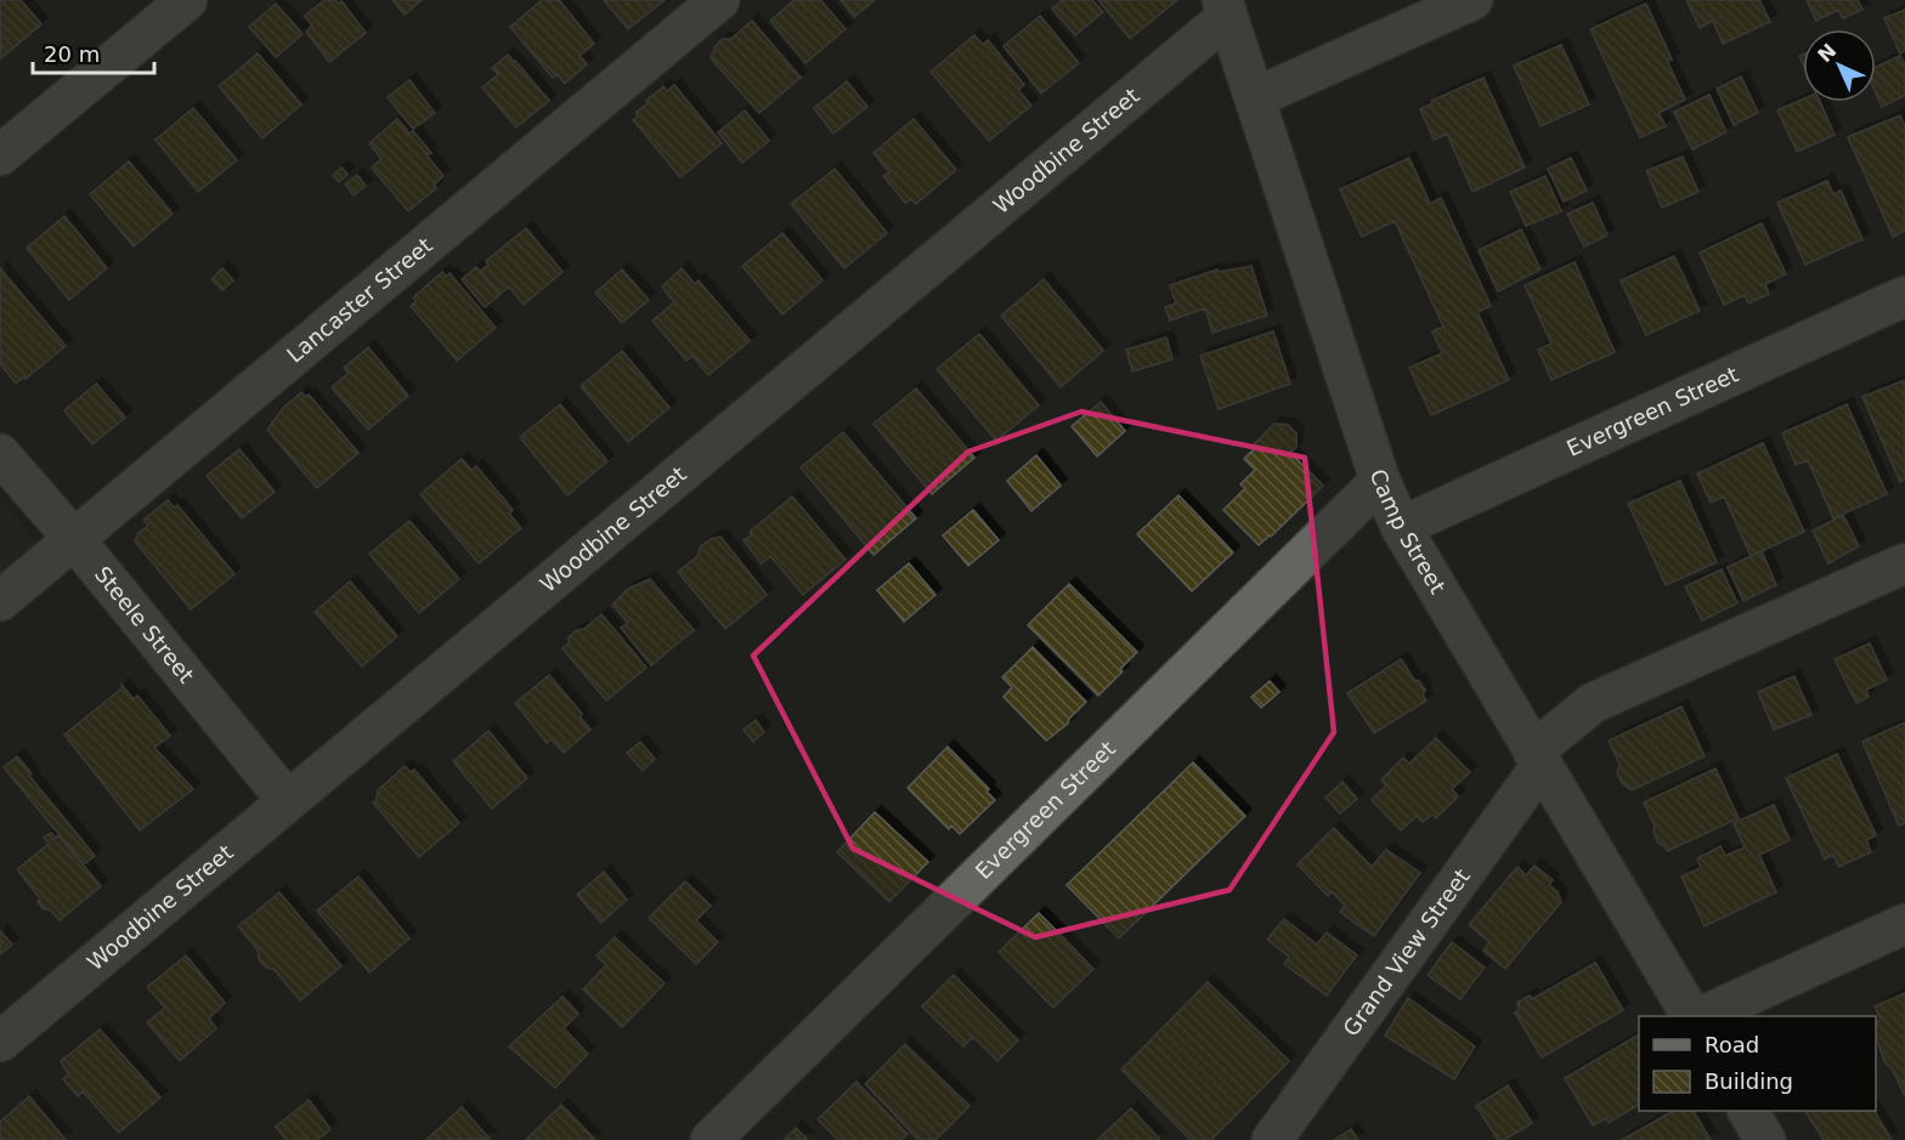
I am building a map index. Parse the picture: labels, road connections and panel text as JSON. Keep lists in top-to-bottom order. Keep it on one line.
{"streets":{"street":["Woodbine Street","Lancaster Street","Evergreen Street","Camp Street","Steele Street","Grand View Street"]},"crossings":[["Woodbine Street","Camp Street"],["Woodbine Street","Steele Street"],["Lancaster Street","Steele Street"],["Evergreen Street","Camp Street"],["Camp Street","Grand View Street"]],"legend":["Road","Building"],"scale_bar":"20 m","north":"top left"}
